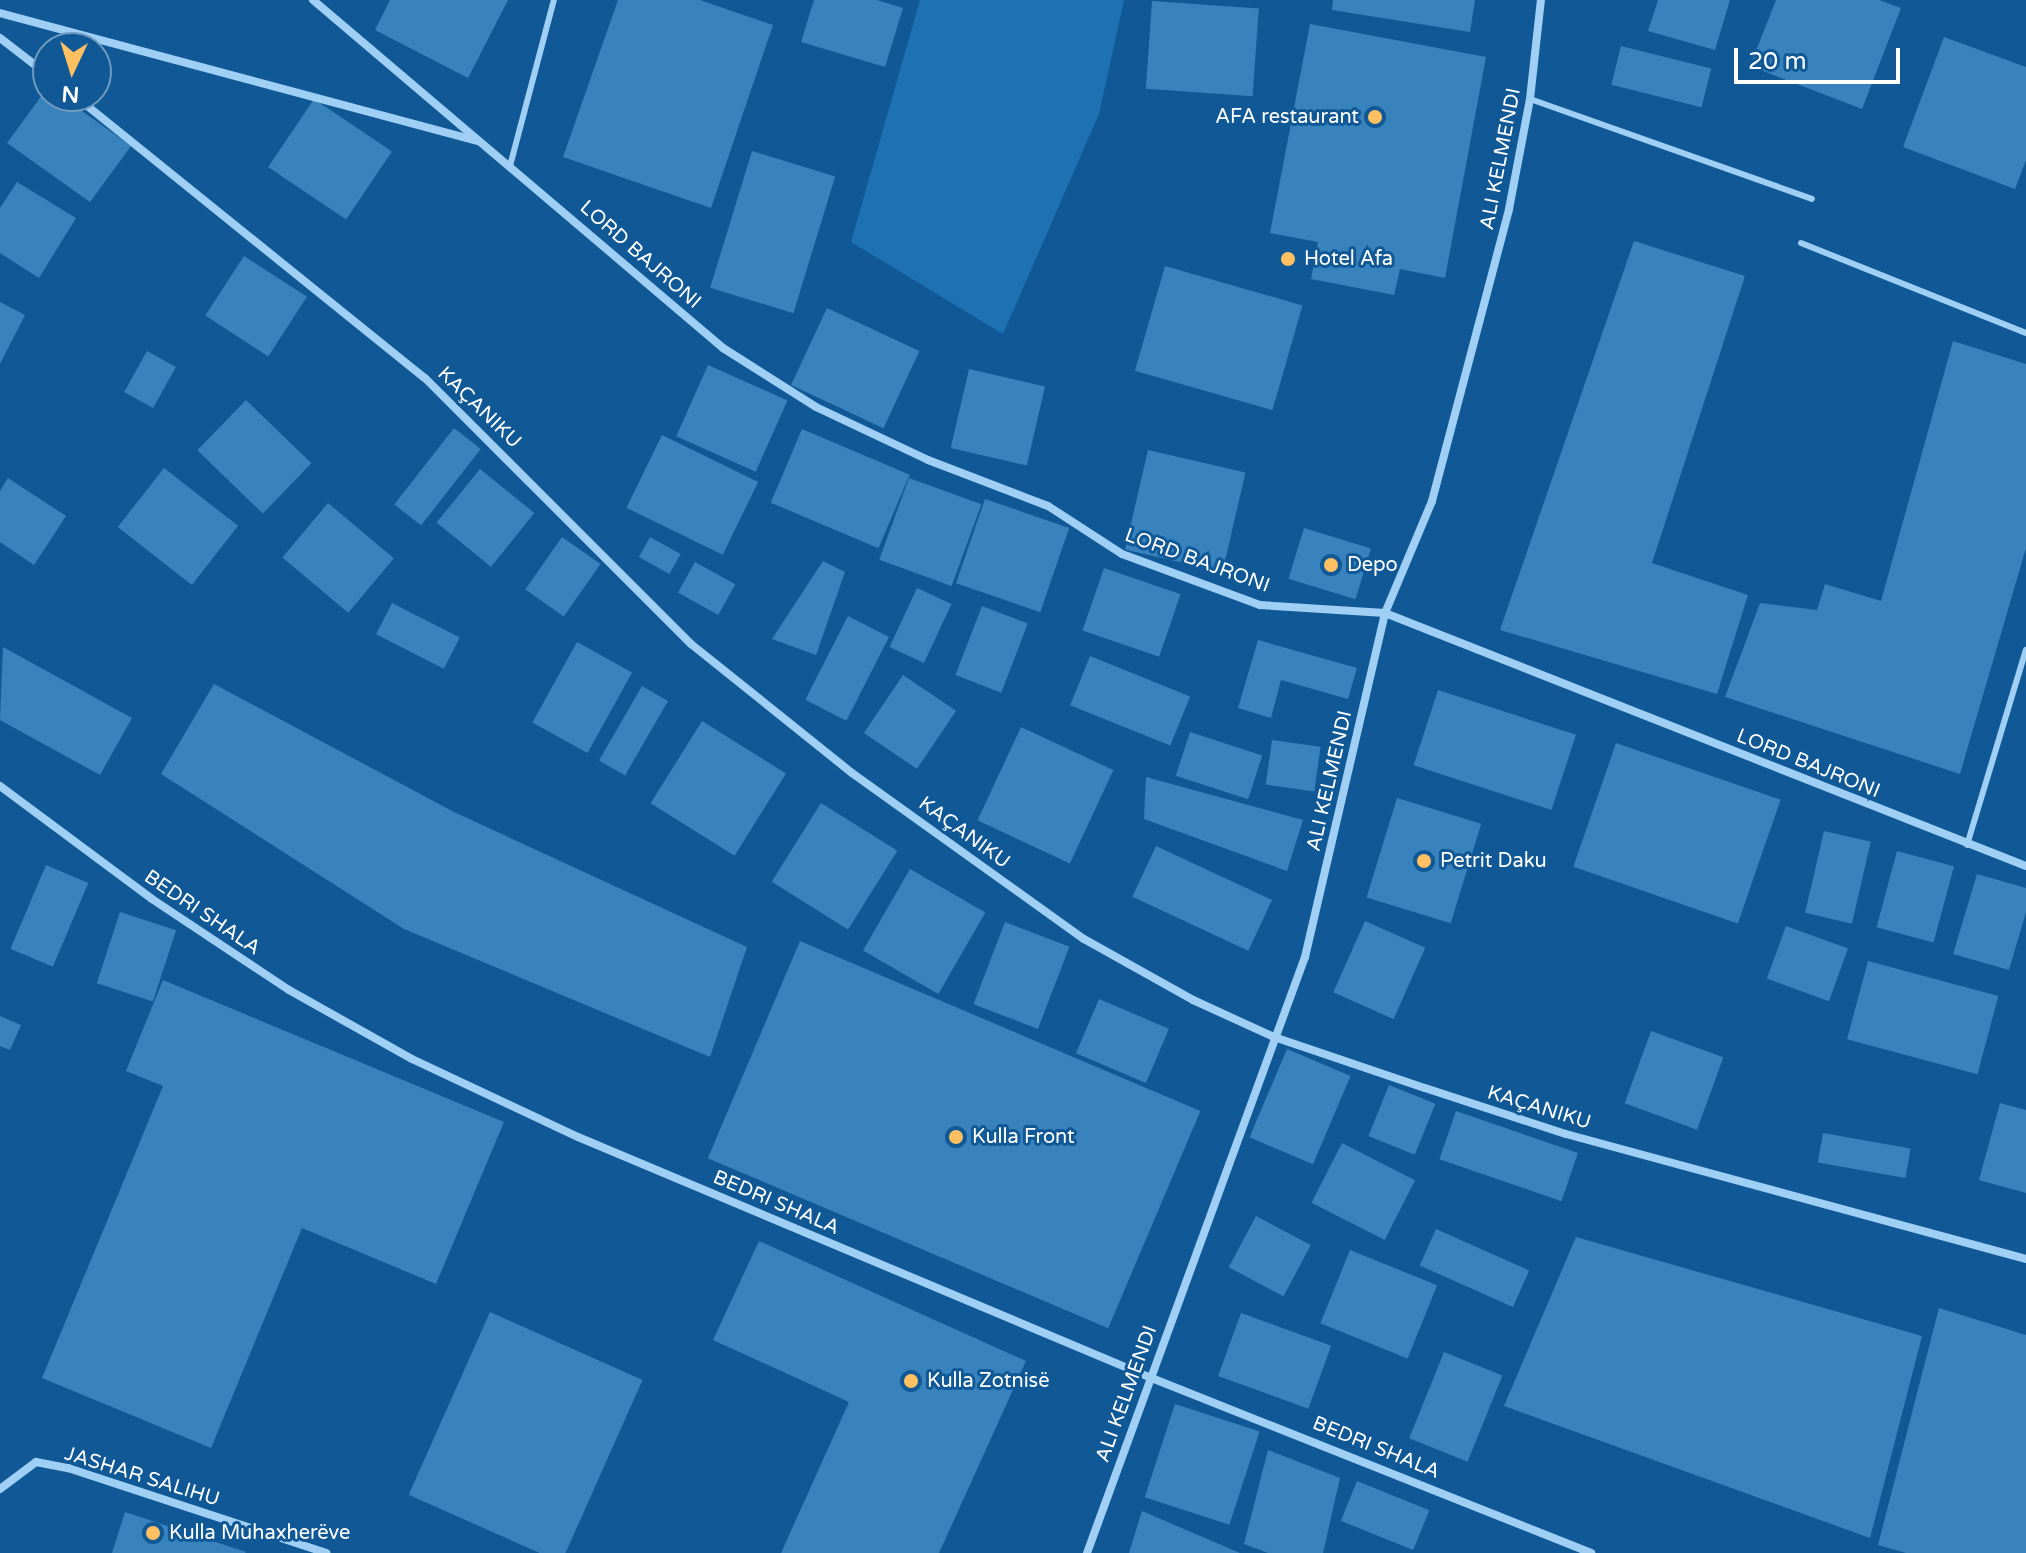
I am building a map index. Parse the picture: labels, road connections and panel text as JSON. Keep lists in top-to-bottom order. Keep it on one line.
{"streets":{"street":["ALI KELMENDI","LORD BAJRONI","KAÇANIKU","BEDRI SHALA","JASHAR SALIHU"]},"crossings":[["ALI KELMENDI","LORD BAJRONI"],["ALI KELMENDI","KAÇANIKU"],["ALI KELMENDI","BEDRI SHALA"]],"places":["AFA restaurant","Hotel Afa","Depo","Petrit Daku","Kulla Front","Kulla Zotnisë","Kulla Muhaxherëve"],"scale_bar":"20 m","north":"bottom"}
